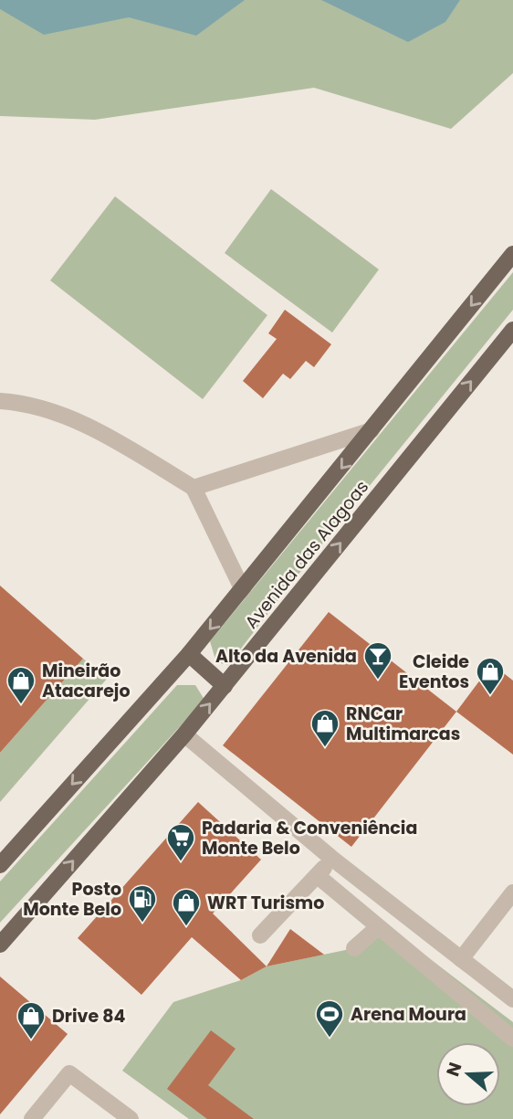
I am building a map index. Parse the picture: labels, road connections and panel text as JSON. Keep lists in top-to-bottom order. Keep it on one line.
{"streets":{"main road":["Avenida das Alagoas"]},"places":{"bar":["Alto da Avenida"],"shop":["Cleide Eventos","Mineirão Atacarejo","RNCar Multimarcas","WRT Turismo","Drive 84"],"supermarket":["Padaria & Conveniência Monte Belo"],"fuel station":["Posto Monte Belo"],"sports":["Arena Moura"]},"north":"left"}
